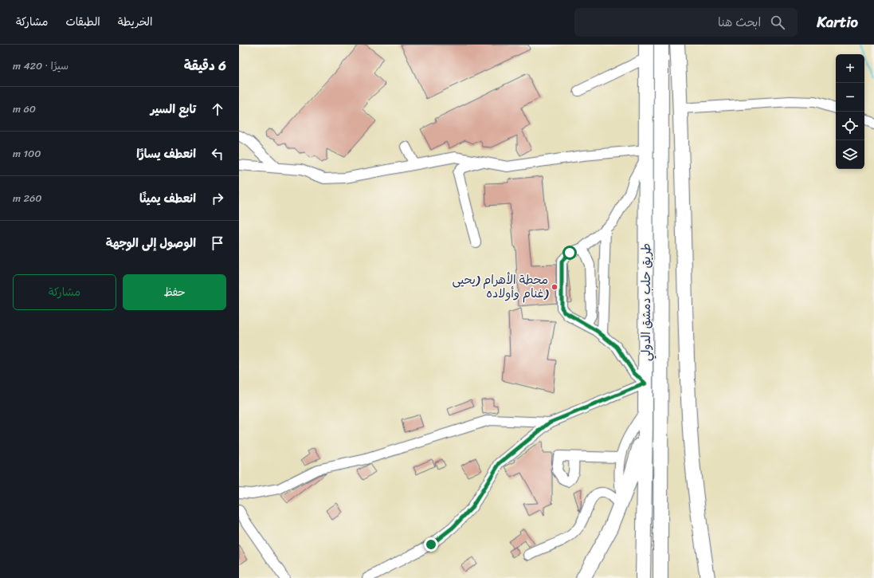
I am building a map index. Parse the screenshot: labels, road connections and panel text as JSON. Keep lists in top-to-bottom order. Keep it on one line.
{"streets":{"highway":["طريق حلب دمشق الدولي"]},"places":["محطة الأهرام (يحيى غنام وأولاده)"],"page":{"header":"Kartio","search":"ابحث هنا","nav":["الخريطة","الطبقات","مشاركة"],"heading":["6 دقيقة","سيرًا · 420 m"],"map_buttons":["+","−"],"list":[["تابع السير","60 m"],["انعطف يسارًا","100 m"],["انعطف يمينًا","260 m"],"الوصول إلى الوجهة"],"buttons":["حفظ","مشاركة"]}}
